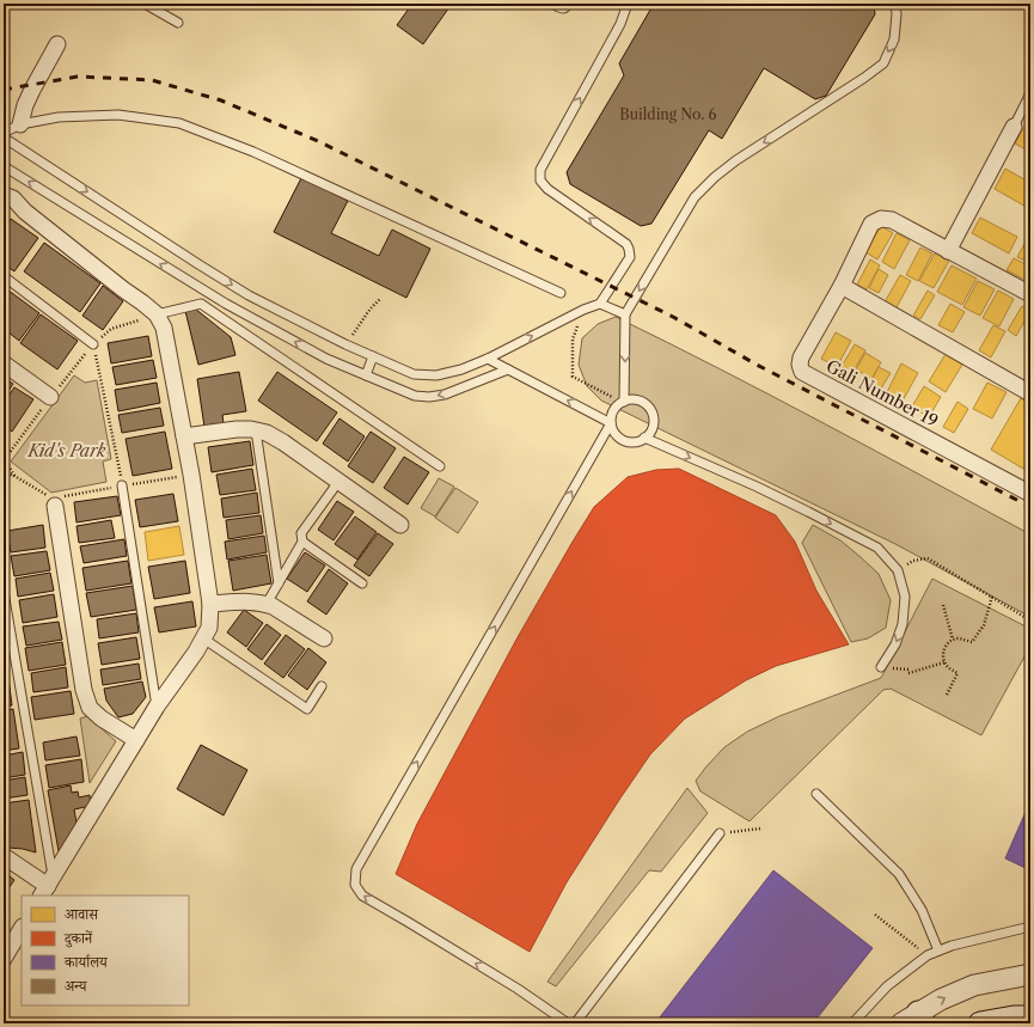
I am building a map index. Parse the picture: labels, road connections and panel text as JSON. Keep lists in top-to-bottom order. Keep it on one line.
{"streets":{"street":["Gali Number 19"]},"parks":["Kid's Park"],"house_numbers":["Building No. 6"],"legend":["आवास","दुकानें","कार्यालय","अन्य"]}
